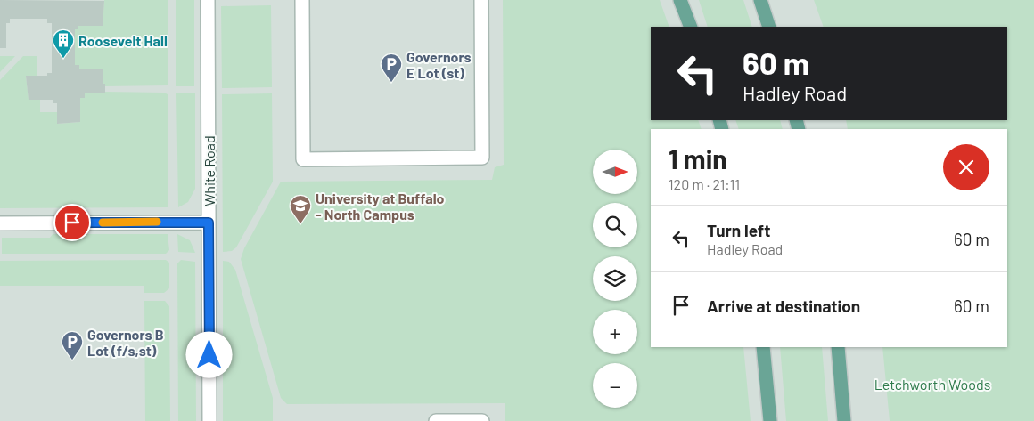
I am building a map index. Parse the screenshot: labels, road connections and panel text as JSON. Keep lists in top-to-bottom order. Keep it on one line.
{"streets":{"street":["White Road"]},"parks":["Letchworth Woods"],"places":{"building":["Roosevelt Hall"],"parking":["Governors E Lot (st)","Governors B Lot (f/s,st)"],"school or university":["University at Buffalo - North Campus"]},"north":"right","page":{"turn":["60 m","Hadley Road"],"heading":["1 min","120 m · 21:11"],"map_buttons":["+","−"],"list":[{"name":"Turn left","note":"Hadley Road","value":"60 m"},{"name":"Arrive at destination","value":"60 m"}]}}
